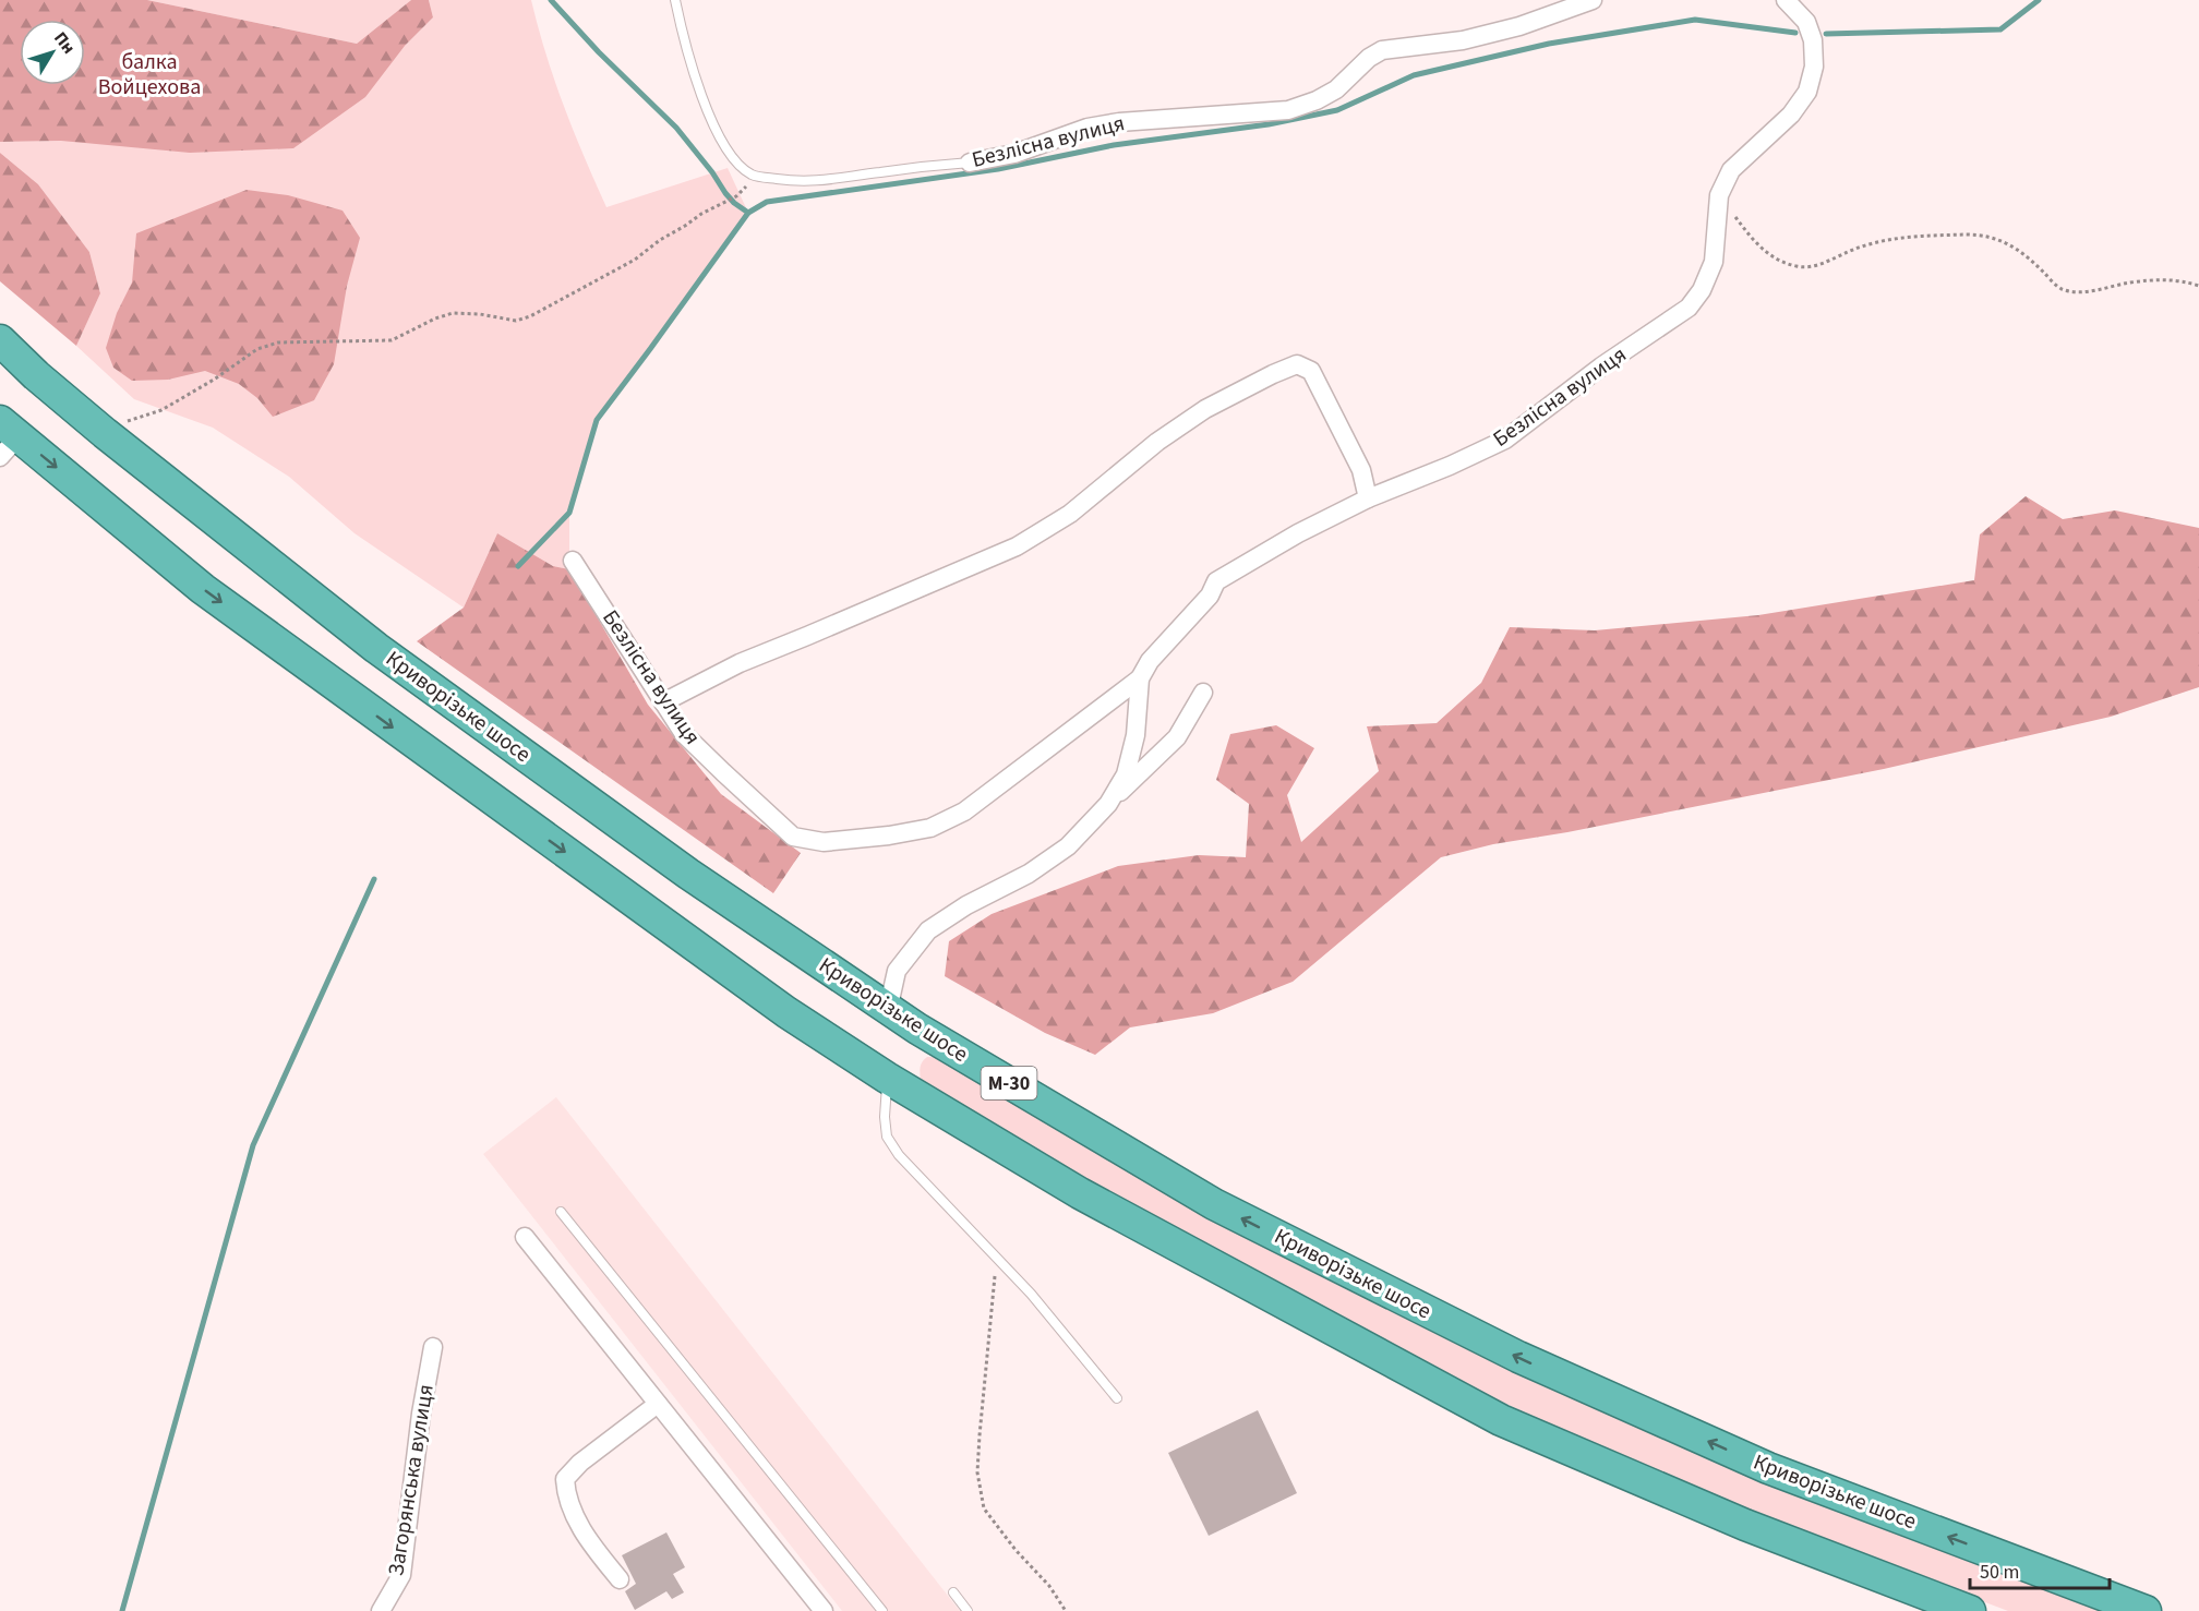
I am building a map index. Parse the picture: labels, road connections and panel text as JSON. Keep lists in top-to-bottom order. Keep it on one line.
{"streets":{"highway":["Криворізьке шосе","М-30"],"street":["Безлісна вулиця","Загорянська вулиця"]},"parks":["балка Войцехова"],"scale_bar":"50 m","north":"top right"}
